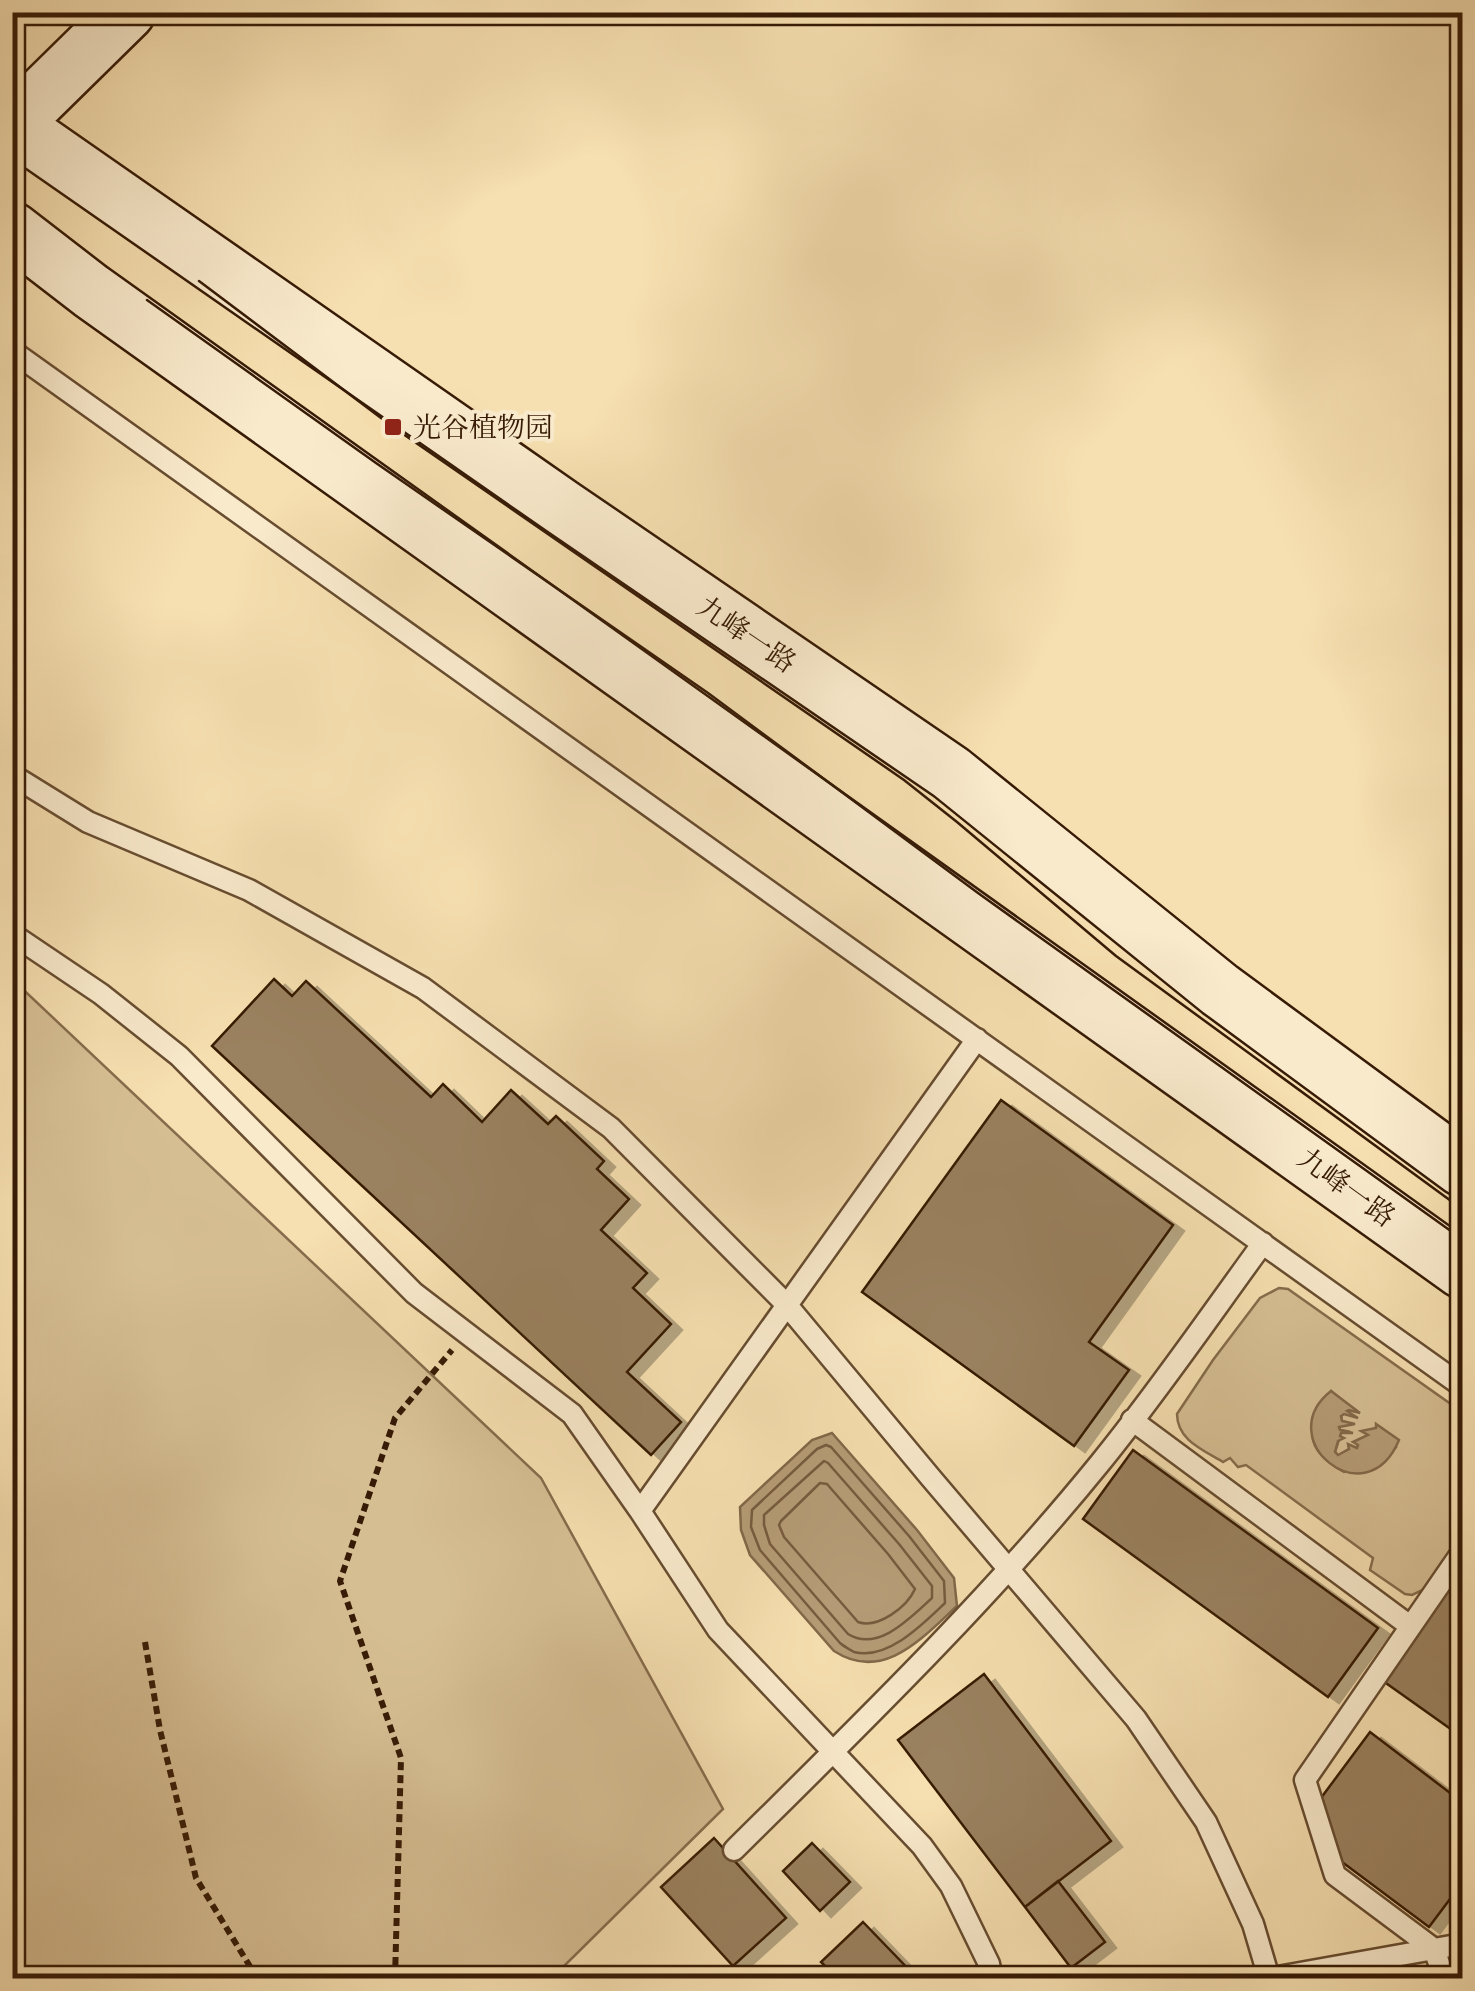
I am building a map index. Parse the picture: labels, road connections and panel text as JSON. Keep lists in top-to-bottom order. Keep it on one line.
{"streets":{"street":["九峰一路"]},"places":{"transit":["光谷植物园"]}}
